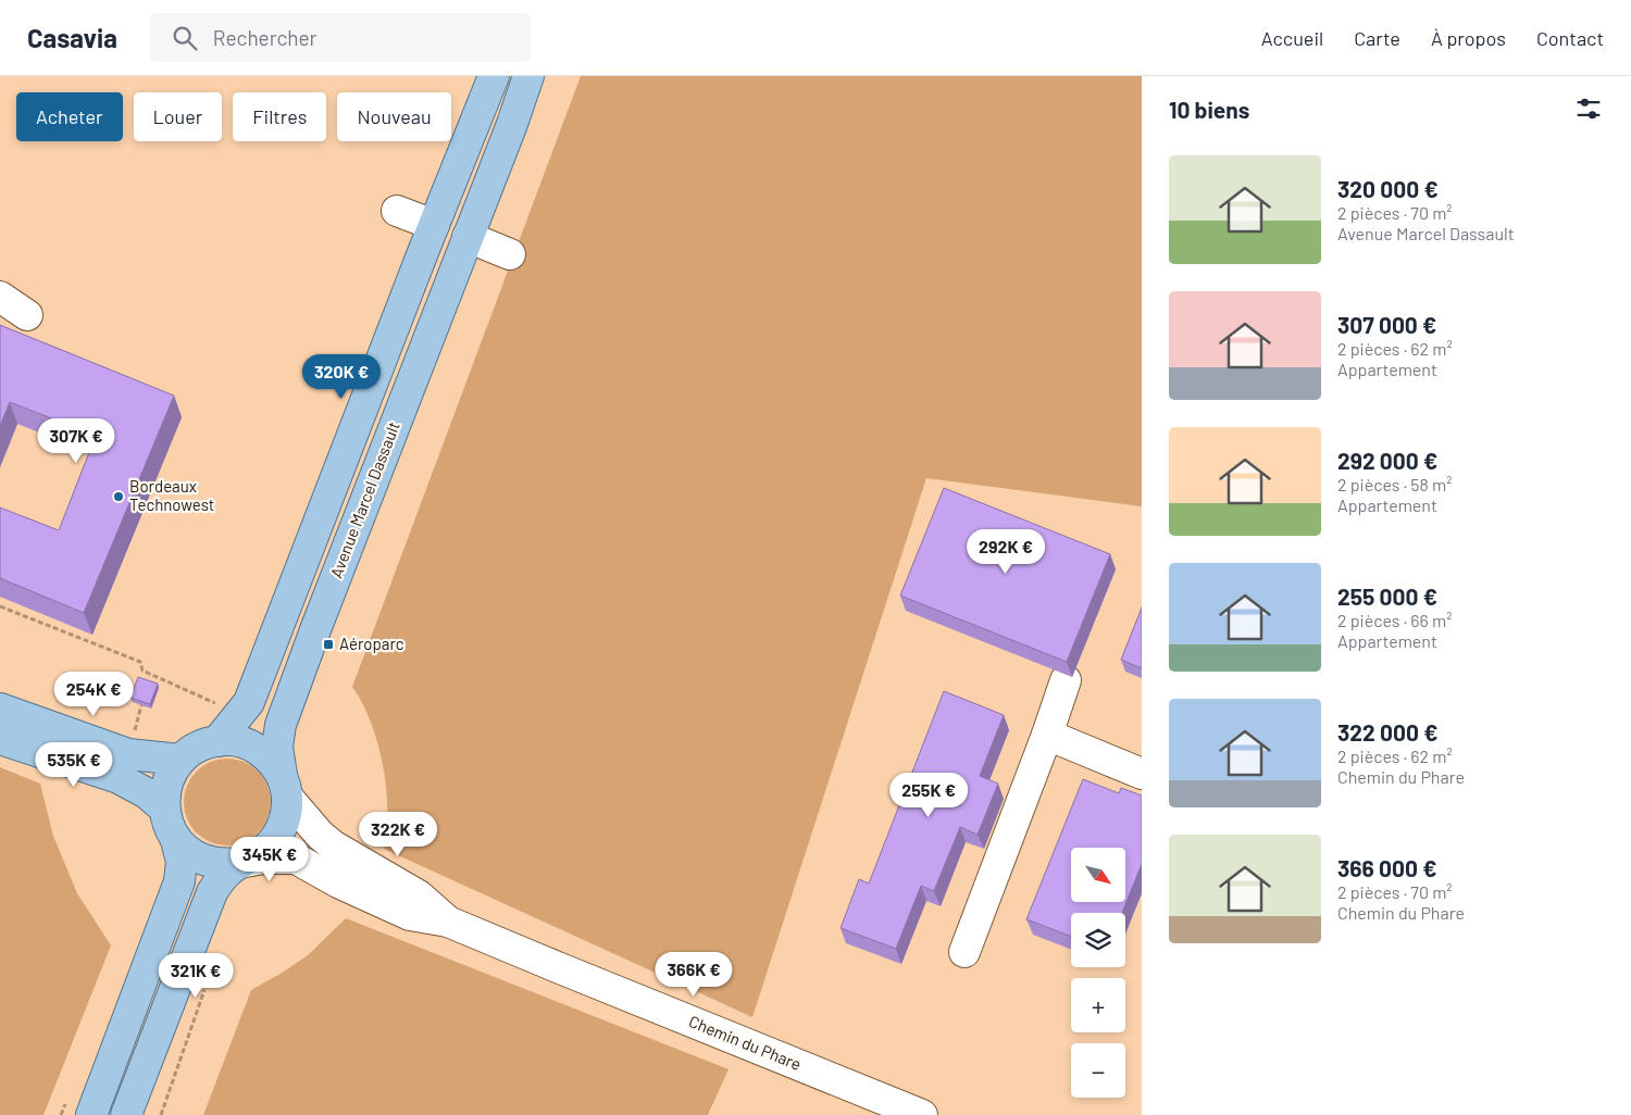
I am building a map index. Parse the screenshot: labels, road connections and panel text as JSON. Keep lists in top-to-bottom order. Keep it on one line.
{"streets":{"main road":["Avenue Marcel Dassault"],"street":["Chemin du Phare"]},"crossings":[["Avenue Marcel Dassault","Chemin du Phare"]],"places":{"other":["Bordeaux Technowest"],"transit":["Aéroparc"]},"north":"bottom right","page":{"header":"Casavia","search":"Rechercher","nav":["Accueil","Carte","À propos","Contact"],"heading":"10 biens","chip":["Acheter","Louer","Filtres","Nouveau"],"list":[{"name":"320 000 €","note":"2 pièces · 70 m² · Avenue Marcel Dassault"},{"name":"307 000 €","note":"2 pièces · 62 m² · Appartement"},{"name":"292 000 €","note":"2 pièces · 58 m² · Appartement"},{"name":"255 000 €","note":"2 pièces · 66 m² · Appartement"},{"name":"322 000 €","note":"2 pièces · 62 m² · Chemin du Phare"},{"name":"366 000 €","note":"2 pièces · 70 m² · Chemin du Phare"}],"price":["320K €","307K €","292K €","254K €","535K €","255K €","322K €","345K €","366K €","321K €"],"map_buttons":["+","−"]}}
